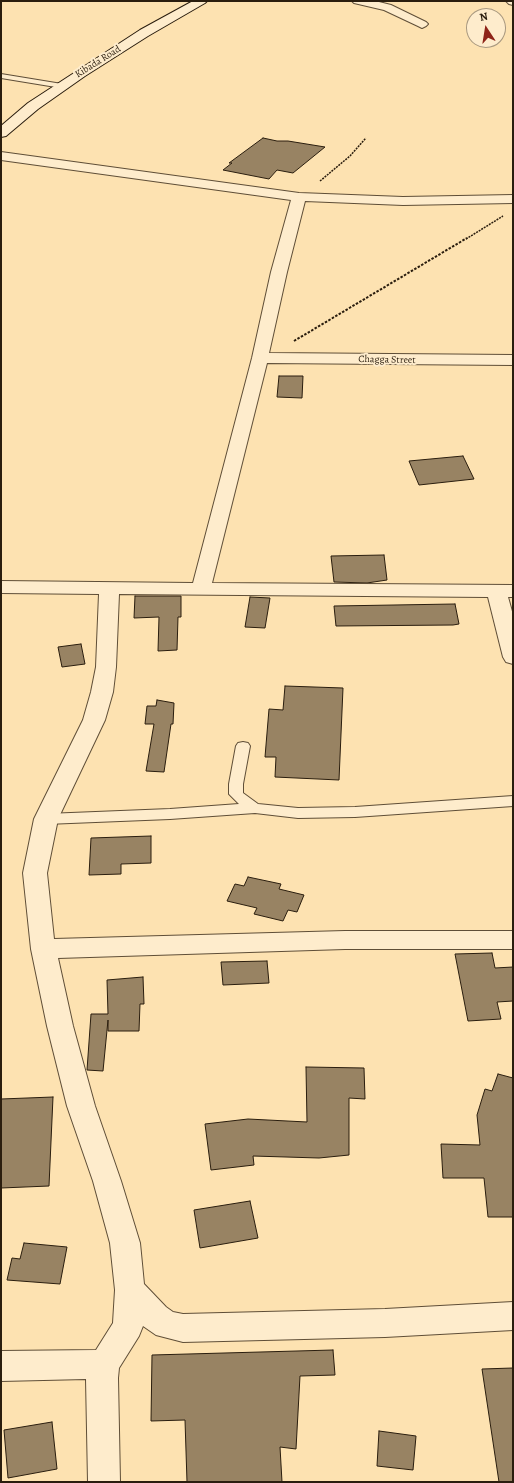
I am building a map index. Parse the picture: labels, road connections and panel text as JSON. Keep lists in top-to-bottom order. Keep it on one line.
{"streets":{"street":["Kibada Road","Chagga Street"]},"north":"top"}
